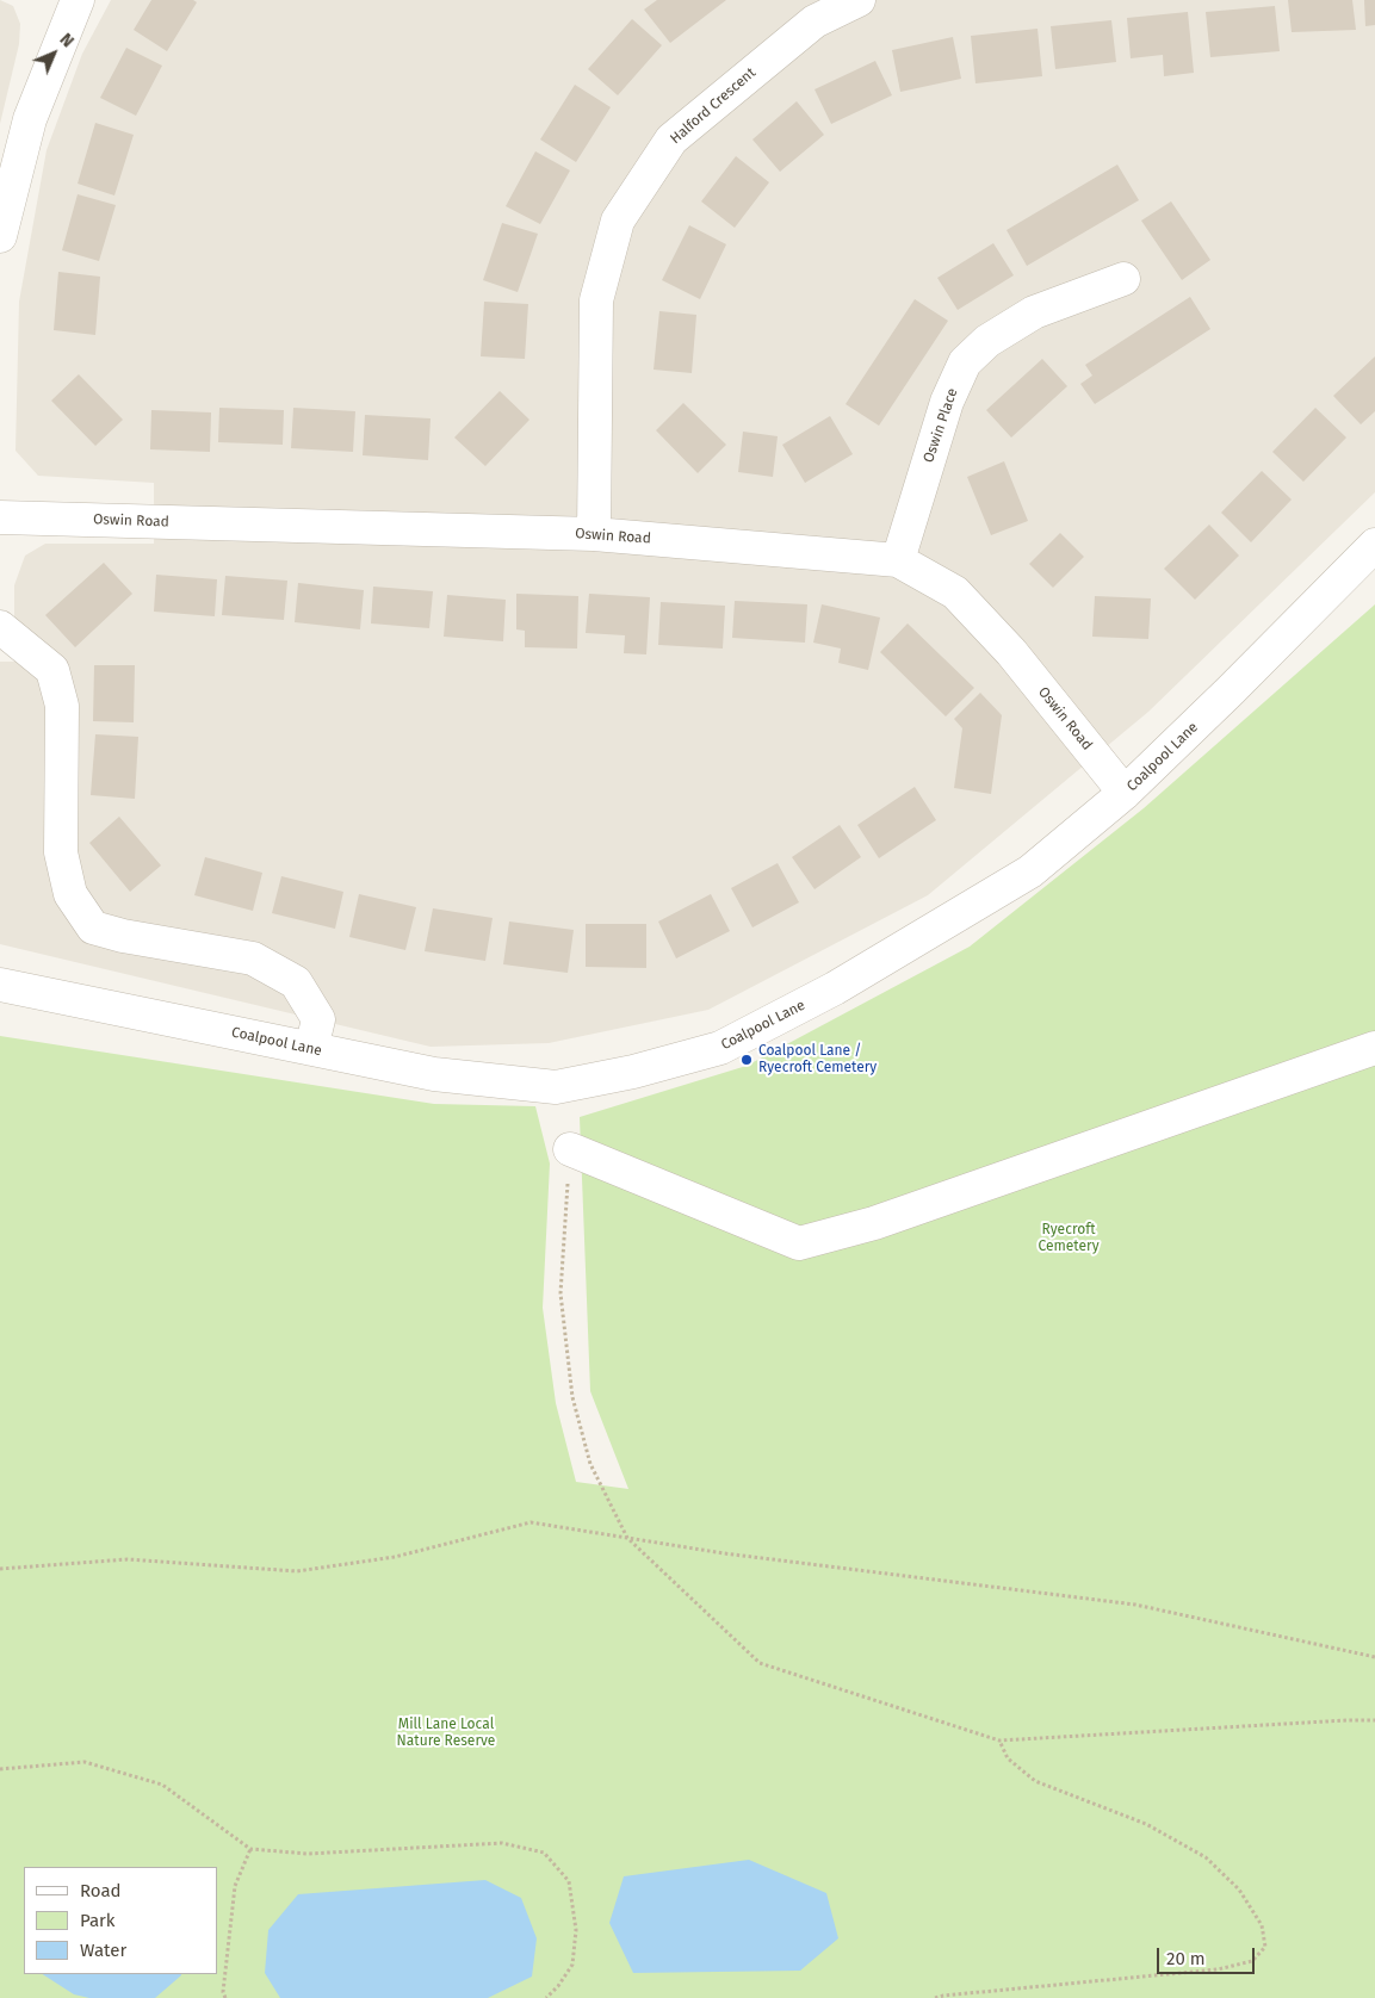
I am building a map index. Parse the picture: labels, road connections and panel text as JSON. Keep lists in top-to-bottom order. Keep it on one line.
{"streets":{"street":["Halford Crescent","Oswin Place","Oswin Road","Coalpool Lane"]},"crossings":[["Halford Crescent","Oswin Road"],["Oswin Place","Oswin Road"],["Oswin Road","Coalpool Lane"]],"parks":["Ryecroft Cemetery","Mill Lane Local Nature Reserve"],"places":["Coalpool Lane / Ryecroft Cemetery"],"legend":["Road","Park","Water"],"scale_bar":"20 m","north":"top right"}
